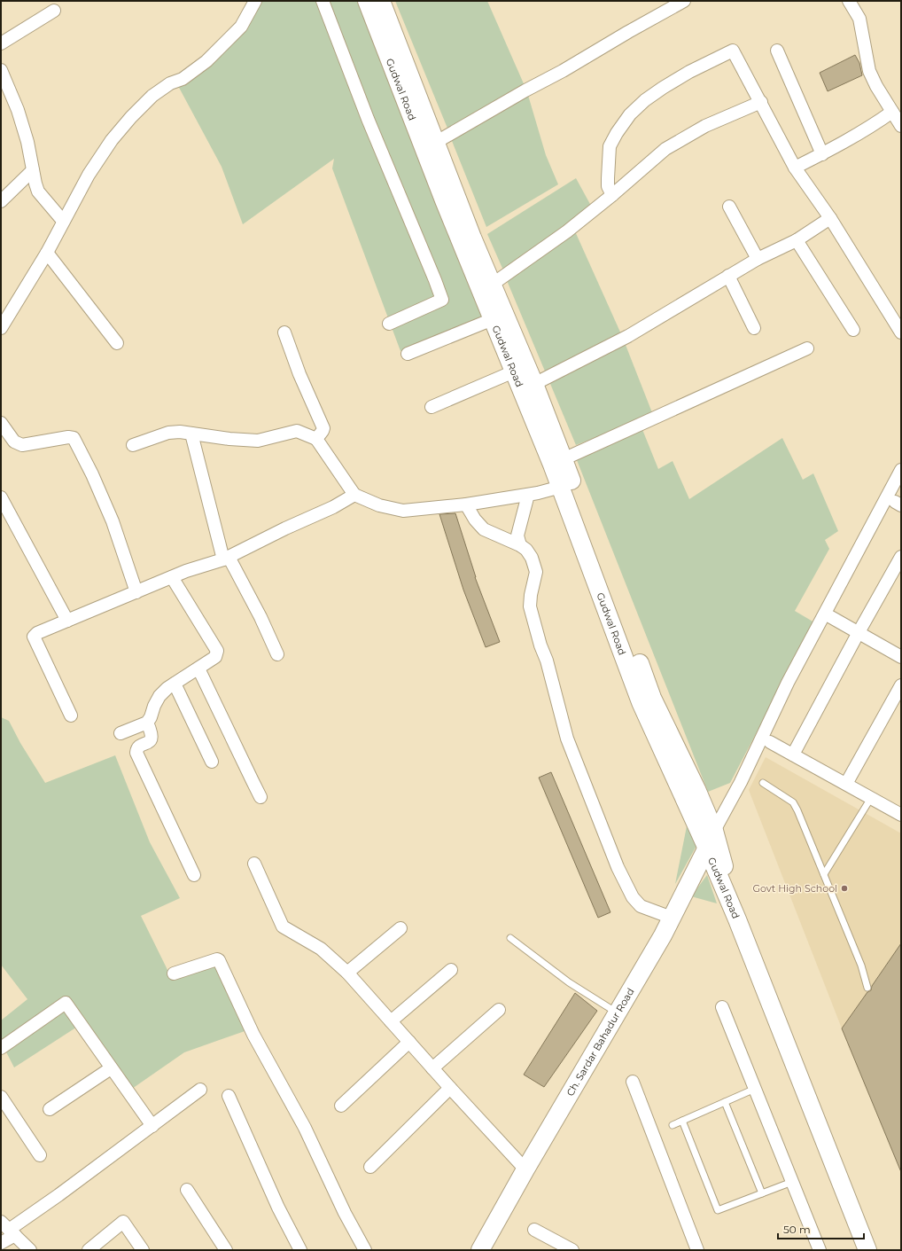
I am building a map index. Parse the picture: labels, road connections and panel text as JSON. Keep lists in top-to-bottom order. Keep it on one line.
{"streets":{"main road":["Gudwal Road","Ch. Sardar Bahadur Road"]},"crossings":[["Gudwal Road","Ch. Sardar Bahadur Road"]],"places":["Govt High School"],"scale_bar":"50 m"}
